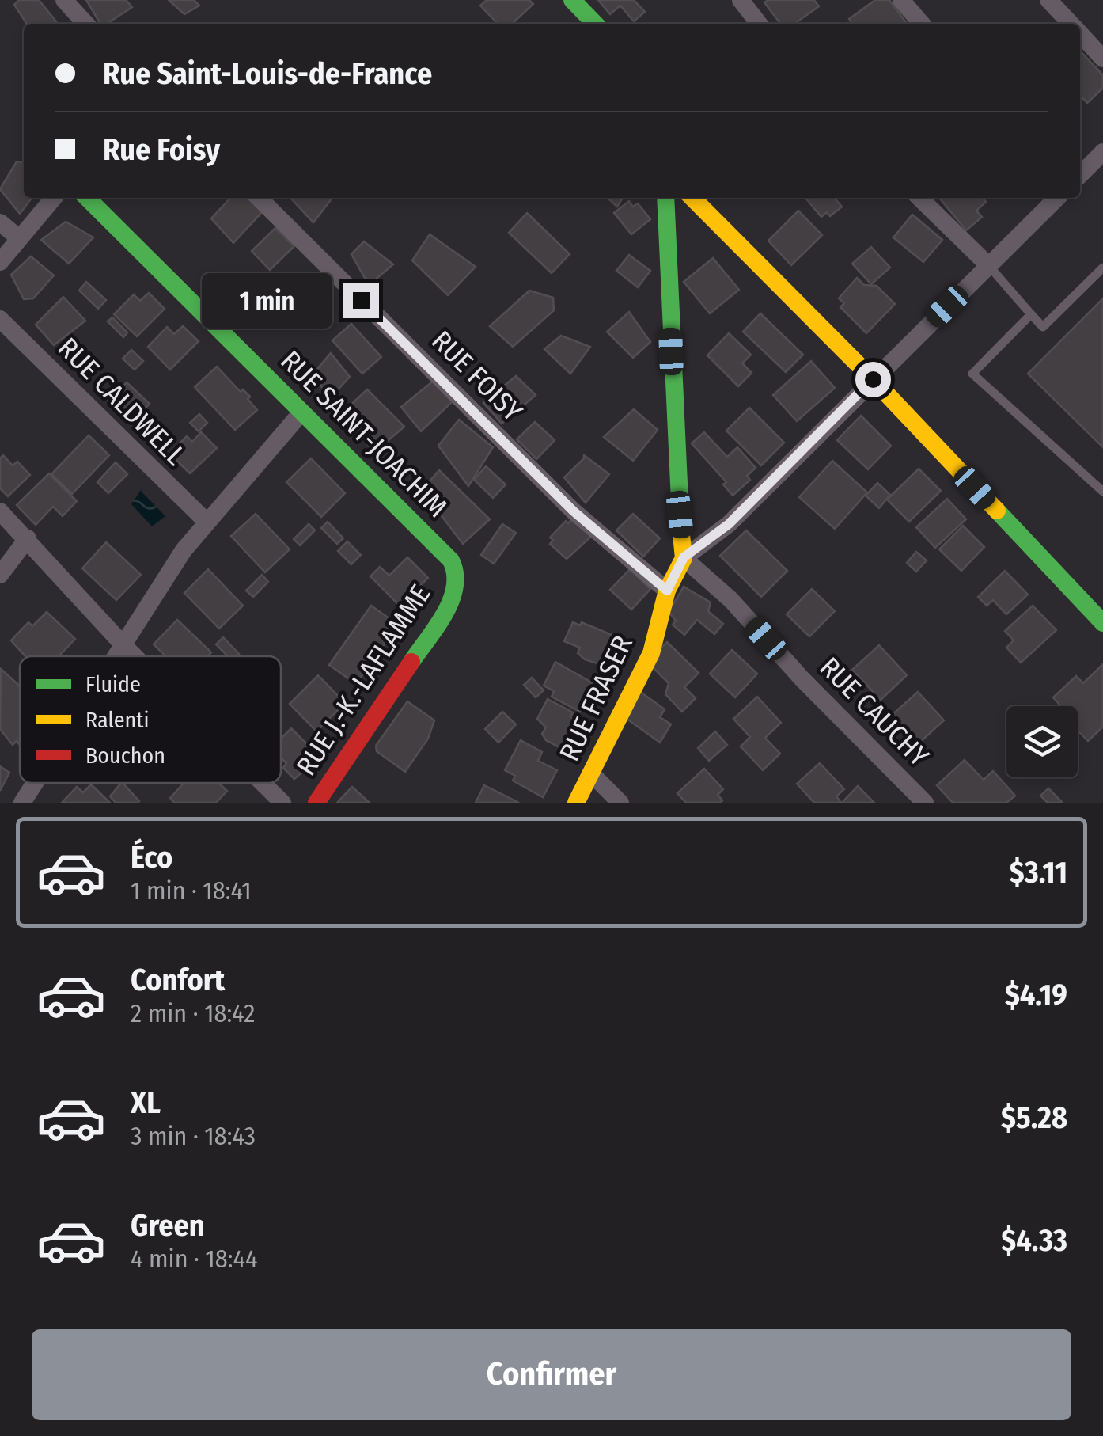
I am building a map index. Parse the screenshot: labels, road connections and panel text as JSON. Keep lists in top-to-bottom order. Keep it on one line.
{"streets":{"street":["RUE FOISY","RUE CALDWELL","RUE SAINT-JOACHIM","RUE J.-K.-LAFLAMME","RUE FRASER","RUE CAUCHY"]},"crossings":[["RUE FOISY","RUE FRASER"],["RUE SAINT-JOACHIM","RUE J.-K.-LAFLAMME"],["RUE FRASER","RUE CAUCHY"]],"legend":["Fluide","Ralenti","Bouchon"],"page":{"banner":["Rue Saint-Louis-de-France","Rue Foisy"],"bubble":"1 min","list":[{"name":"Éco","note":"1 min · 18:41","value":"$3.11"},{"name":"Confort","note":"2 min · 18:42","value":"$4.19"},{"name":"XL","note":"3 min · 18:43","value":"$5.28"},{"name":"Green","note":"4 min · 18:44","value":"$4.33"}],"buttons":"Confirmer"}}
